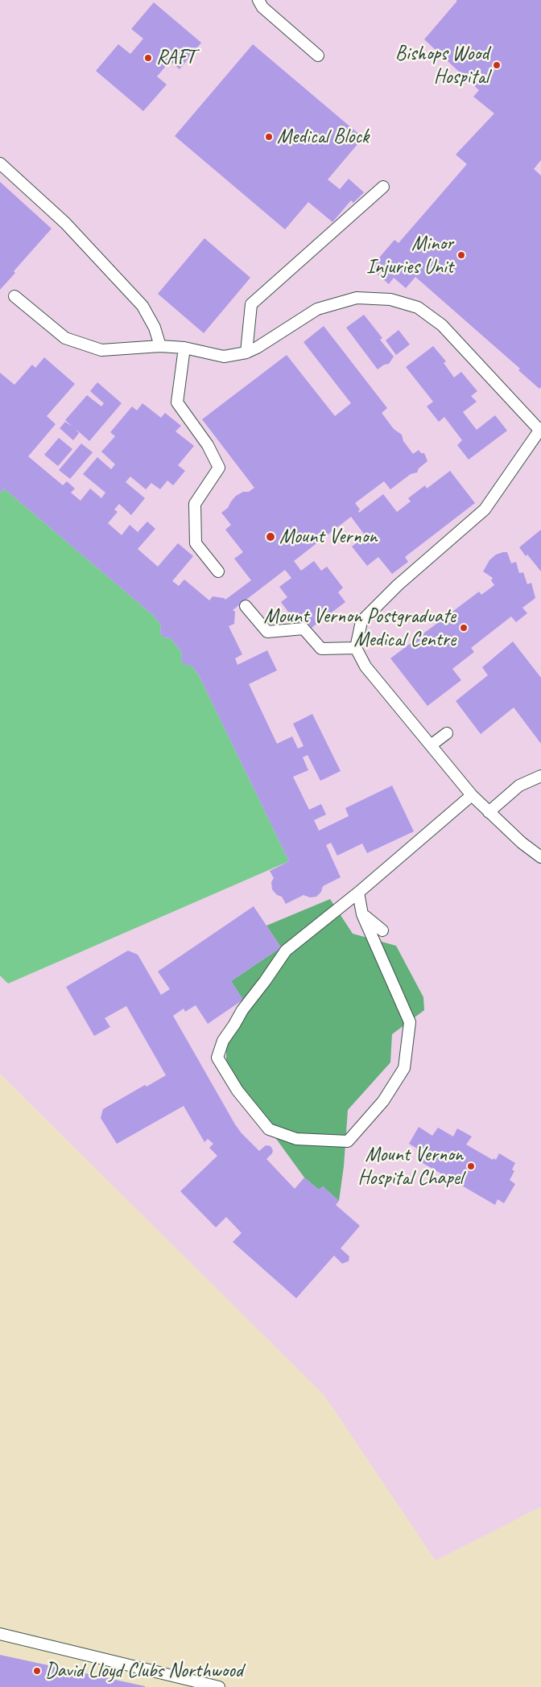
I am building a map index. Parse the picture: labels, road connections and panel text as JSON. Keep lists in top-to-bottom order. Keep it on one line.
{"places":["RAFT","Bishops Wood Hospital","Medical Block","Minor Injuries Unit","Mount Vernon","Mount Vernon Postgraduate Medical Centre","Mount Vernon Hospital Chapel","David Lloyd Clubs Northwood"]}
